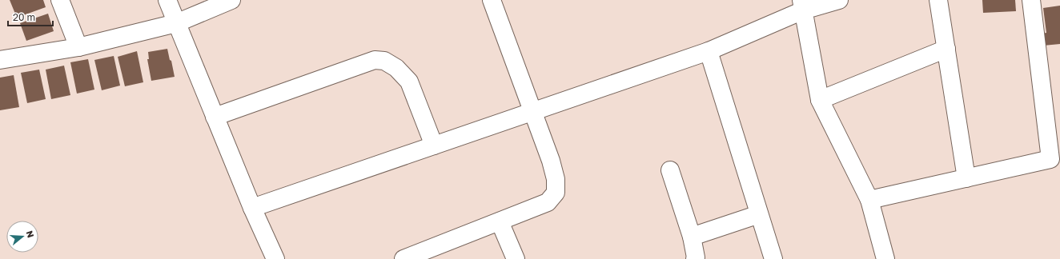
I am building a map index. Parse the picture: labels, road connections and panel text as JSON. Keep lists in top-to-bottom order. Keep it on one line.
{"scale_bar":"20 m","north":"right"}
